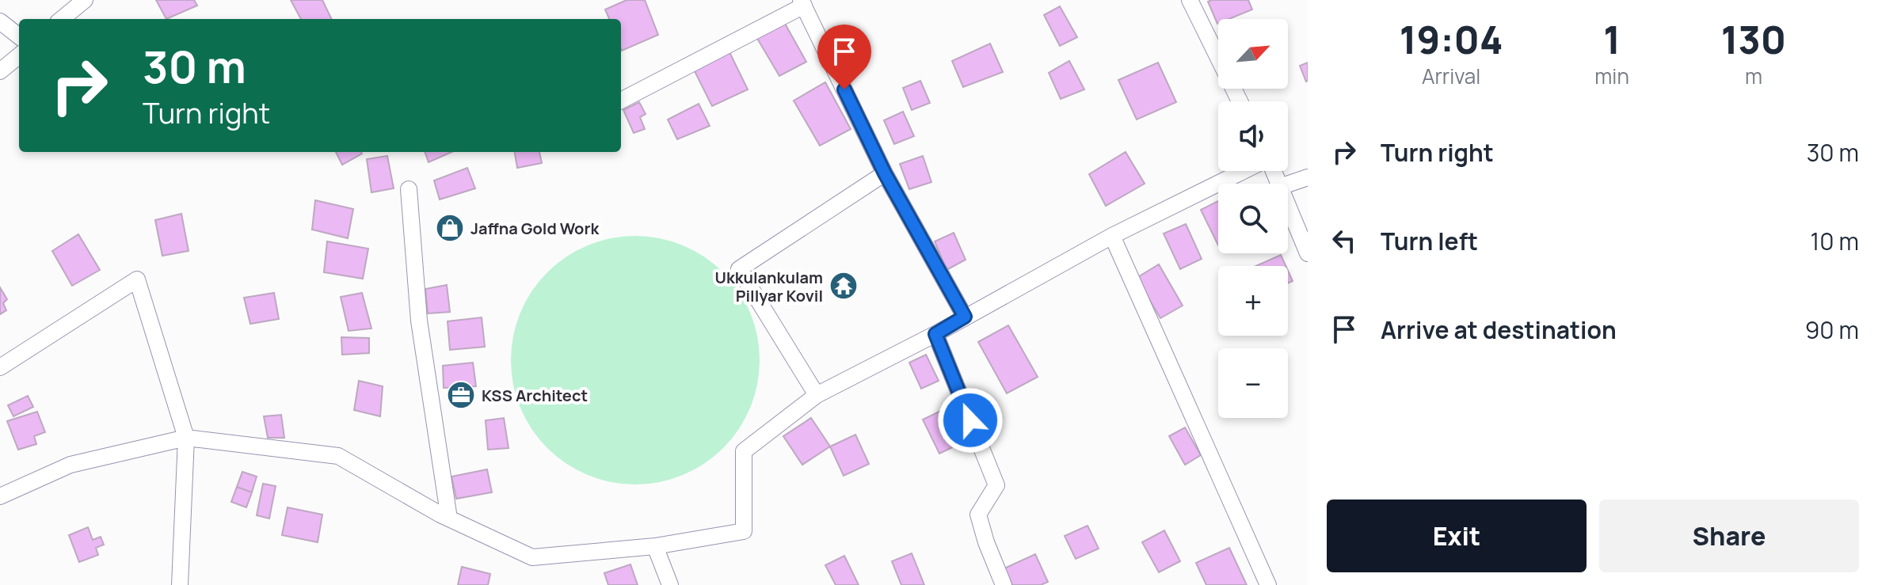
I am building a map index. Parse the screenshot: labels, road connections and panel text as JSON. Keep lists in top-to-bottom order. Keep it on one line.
{"places":{"shop":["Jaffna Gold Work"],"temple":["Ukkulankulam Pillyar Kovil"],"office":["KSS Architect"]},"north":"top right","page":{"eta":["19:04","Arrival","1","min","130","m"],"map_buttons":["+","−"],"turn":["30 m","Turn right"],"list":[{"name":"Turn right","value":"30 m"},{"name":"Turn left","value":"10 m"},{"name":"Arrive at destination","value":"90 m"}],"buttons":["Exit","Share"]}}
